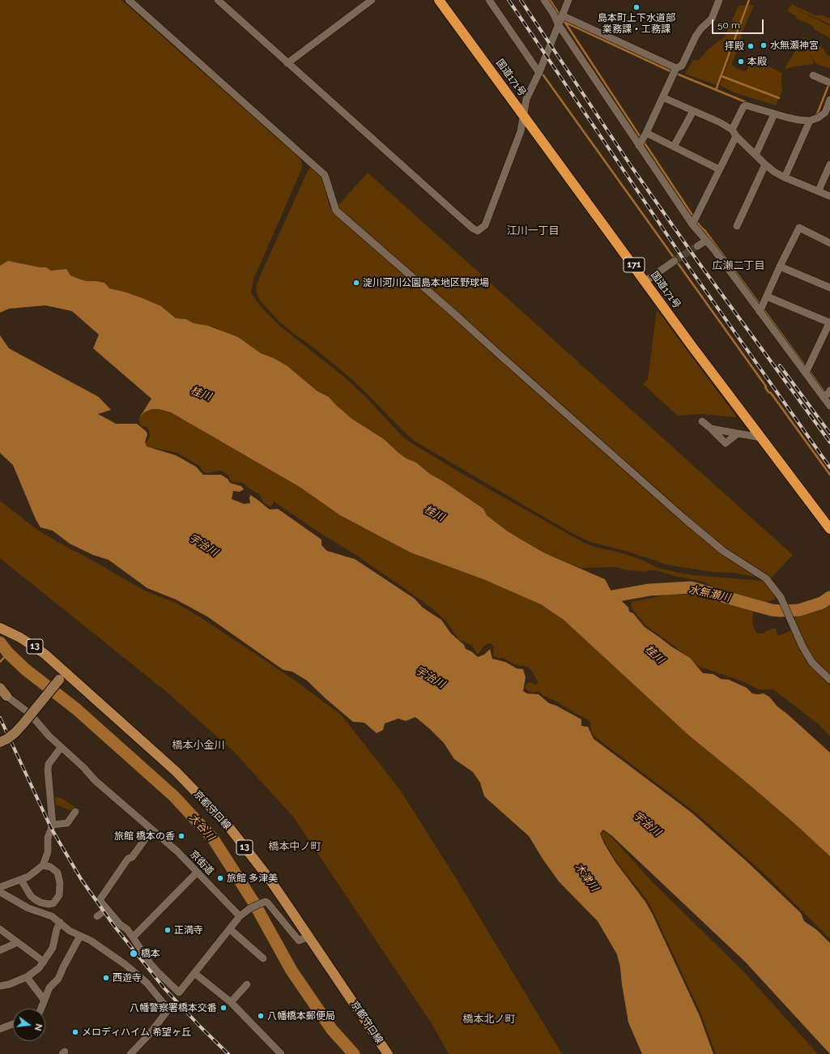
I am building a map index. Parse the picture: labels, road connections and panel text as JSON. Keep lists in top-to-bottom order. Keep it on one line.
{"streets":{"highway":["国道171号","171"],"main road":["13","京都守口線"],"street":["京街道"]},"districts":["江川一丁目","広瀬二丁目","橋本小金川","橋本中ノ町","橋本北ノ町"],"water":["桂川","宇治川","水無瀬川","大谷川","木津川"],"places":["島本町上下水道部 業務課・工務課","水無瀬神宮","拝殿","本殿","淀川河川公園島本地区野球場","旅館 橋本の香","旅館 多津美","正満寺","橋本","西遊寺","八幡警察署橋本交番","八幡橋本郵便局","メロディハイム 希望ヶ丘"],"scale_bar":"50 m","north":"right"}
